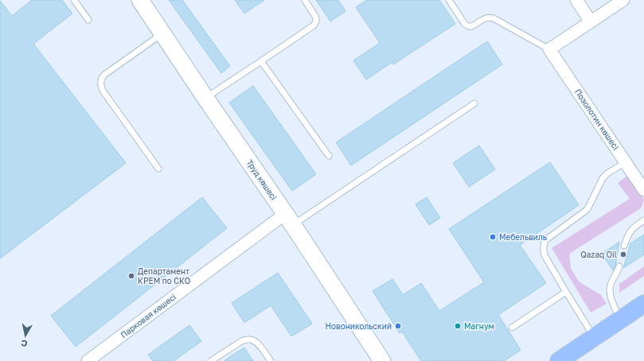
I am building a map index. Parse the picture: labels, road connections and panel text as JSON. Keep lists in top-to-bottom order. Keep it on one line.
{"streets":{"street":["Позолотин көшесі","Труд көшесі","Парковая көшесі"]},"crossings":[["Труд көшесі","Парковая көшесі"]],"places":["Мебельвиль","Qazaq Oil","Департамент КРЕМ по СКО","Новоникольский","Магнум"],"north":"bottom"}
